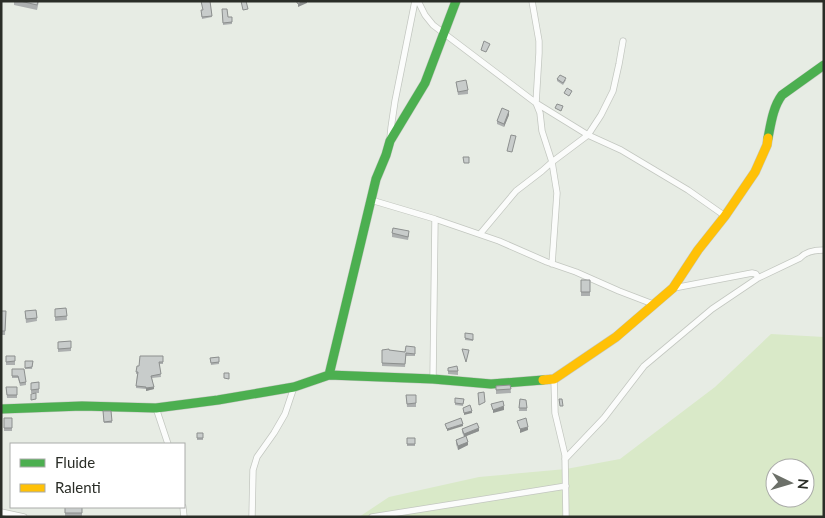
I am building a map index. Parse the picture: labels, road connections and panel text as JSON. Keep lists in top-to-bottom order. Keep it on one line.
{"legend":["Fluide","Ralenti"],"north":"right"}
